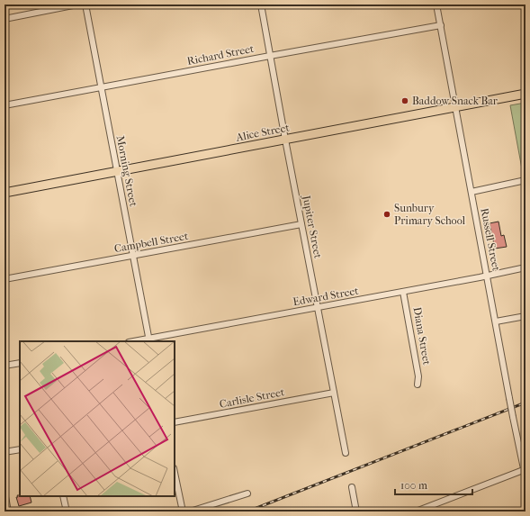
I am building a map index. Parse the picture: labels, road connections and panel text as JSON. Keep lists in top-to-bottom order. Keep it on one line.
{"streets":{"main road":["Alice Street"],"street":["Richard Street","Morning Street","Jupiter Street","Russell Street","Campbell Street","Edward Street","Diana Street","Carlisle Street"]},"crossings":[["Richard Street","Morning Street"],["Richard Street","Jupiter Street"],["Richard Street","Russell Street"],["Alice Street","Morning Street"],["Alice Street","Jupiter Street"],["Alice Street","Russell Street"],["Morning Street","Campbell Street"],["Morning Street","Edward Street"],["Jupiter Street","Campbell Street"],["Jupiter Street","Edward Street"],["Jupiter Street","Carlisle Street"],["Russell Street","Edward Street"],["Edward Street","Diana Street"]],"places":["Baddow Snack Bar","Sunbury Primary School"],"scale_bar":"100 m"}
